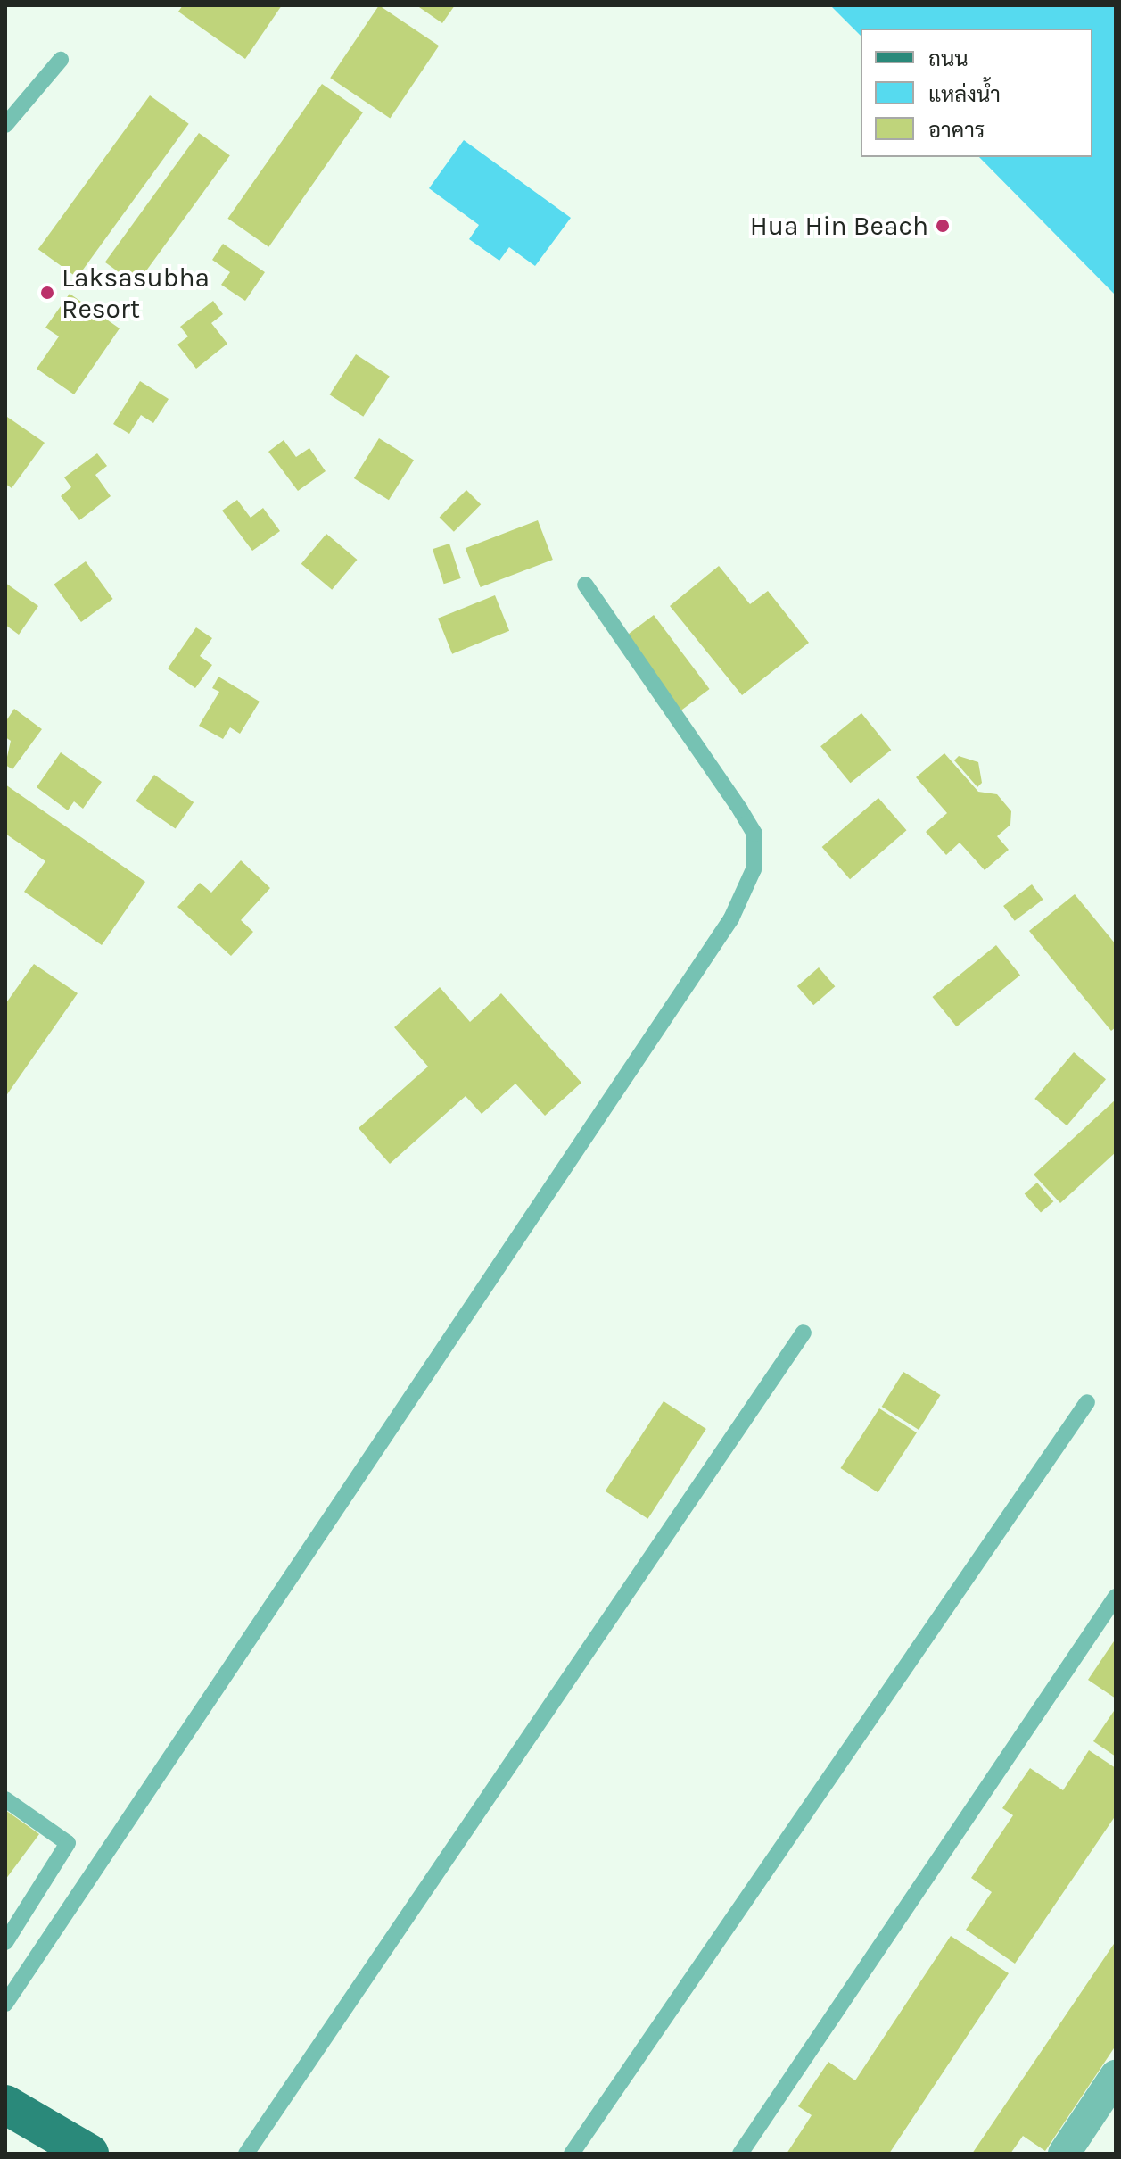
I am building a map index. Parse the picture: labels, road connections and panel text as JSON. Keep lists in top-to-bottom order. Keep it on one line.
{"places":["Hua Hin Beach","Laksasubha Resort"],"legend":["ถนน","แหล่งน้ำ","อาคาร"]}
